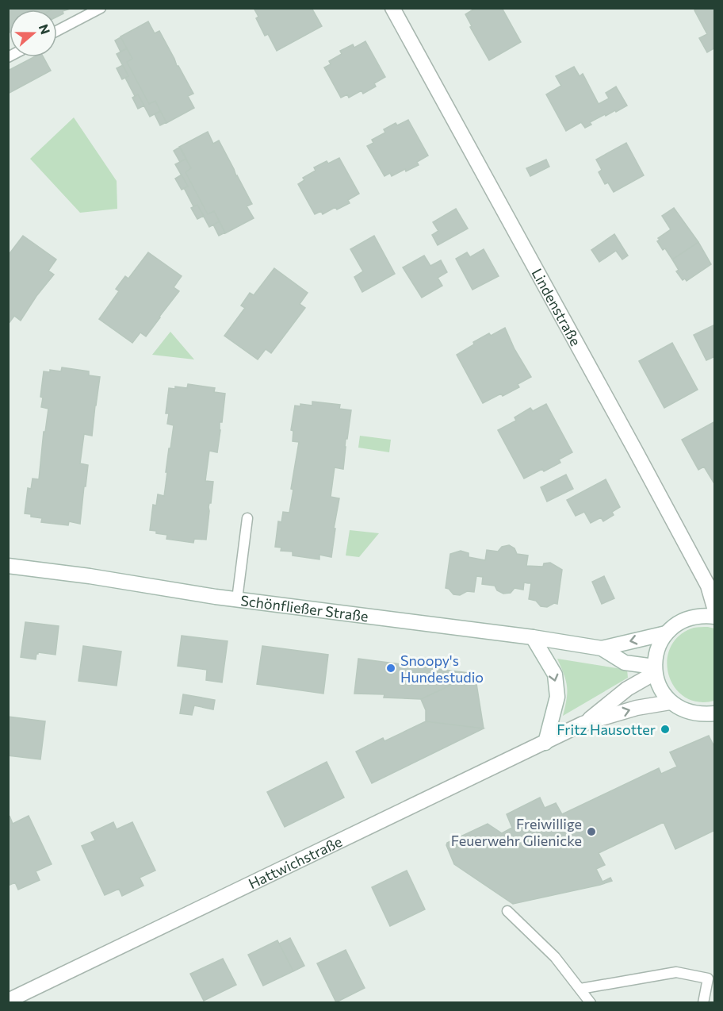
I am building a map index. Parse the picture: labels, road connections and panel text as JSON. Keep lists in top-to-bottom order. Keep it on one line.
{"streets":{"street":["Lindenstraße","Schönfließer Straße","Hattwichstraße"]},"crossings":[["Schönfließer Straße","Hattwichstraße"]],"places":["Snoopy's Hundestudio","Fritz Hausotter","Freiwillige Feuerwehr Glienicke"],"north":"right"}
